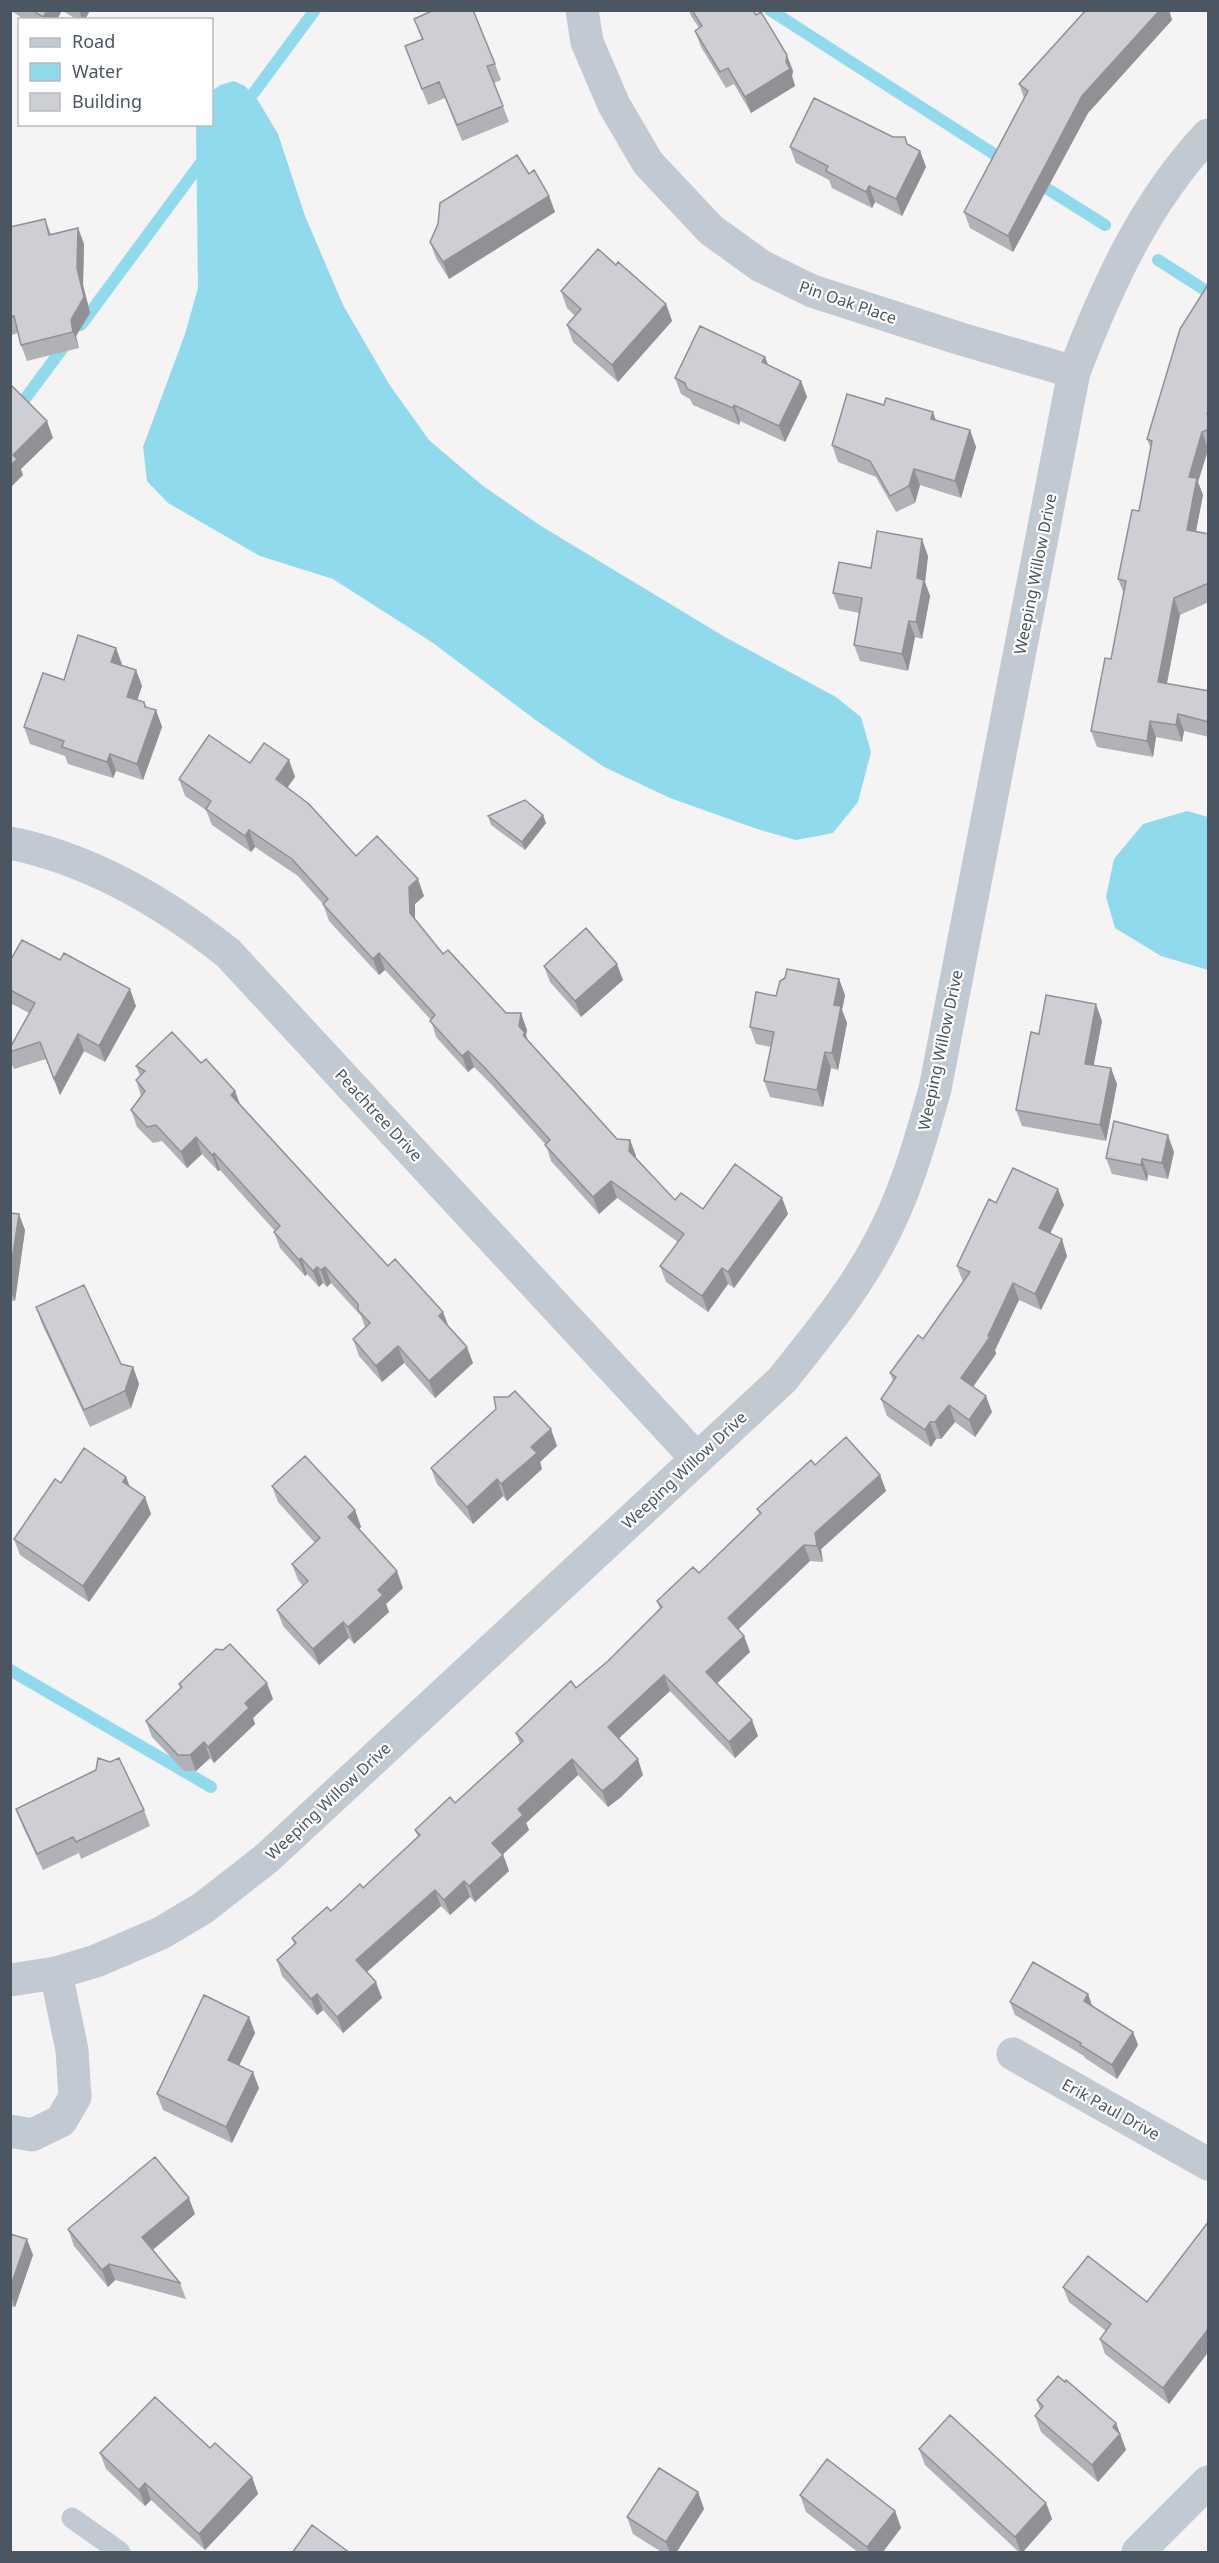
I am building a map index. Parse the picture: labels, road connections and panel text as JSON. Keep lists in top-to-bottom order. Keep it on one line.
{"streets":{"street":["Pin Oak Place","Weeping Willow Drive","Peachtree Drive","Erik Paul Drive"]},"crossings":[["Pin Oak Place","Weeping Willow Drive"],["Weeping Willow Drive","Peachtree Drive"]],"legend":["Road","Water","Building"]}
